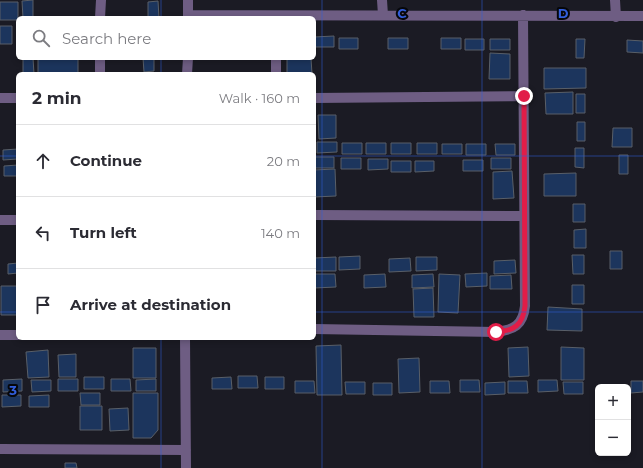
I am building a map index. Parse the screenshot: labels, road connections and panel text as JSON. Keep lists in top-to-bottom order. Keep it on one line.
{"page":{"search":"Search here","heading":["2 min","Walk · 160 m"],"list":[["Continue","20 m"],["Turn left","140 m"],"Arrive at destination"],"map_buttons":["+","−"]},"grid":{"columns":["C","D"],"rows":["3"]}}
